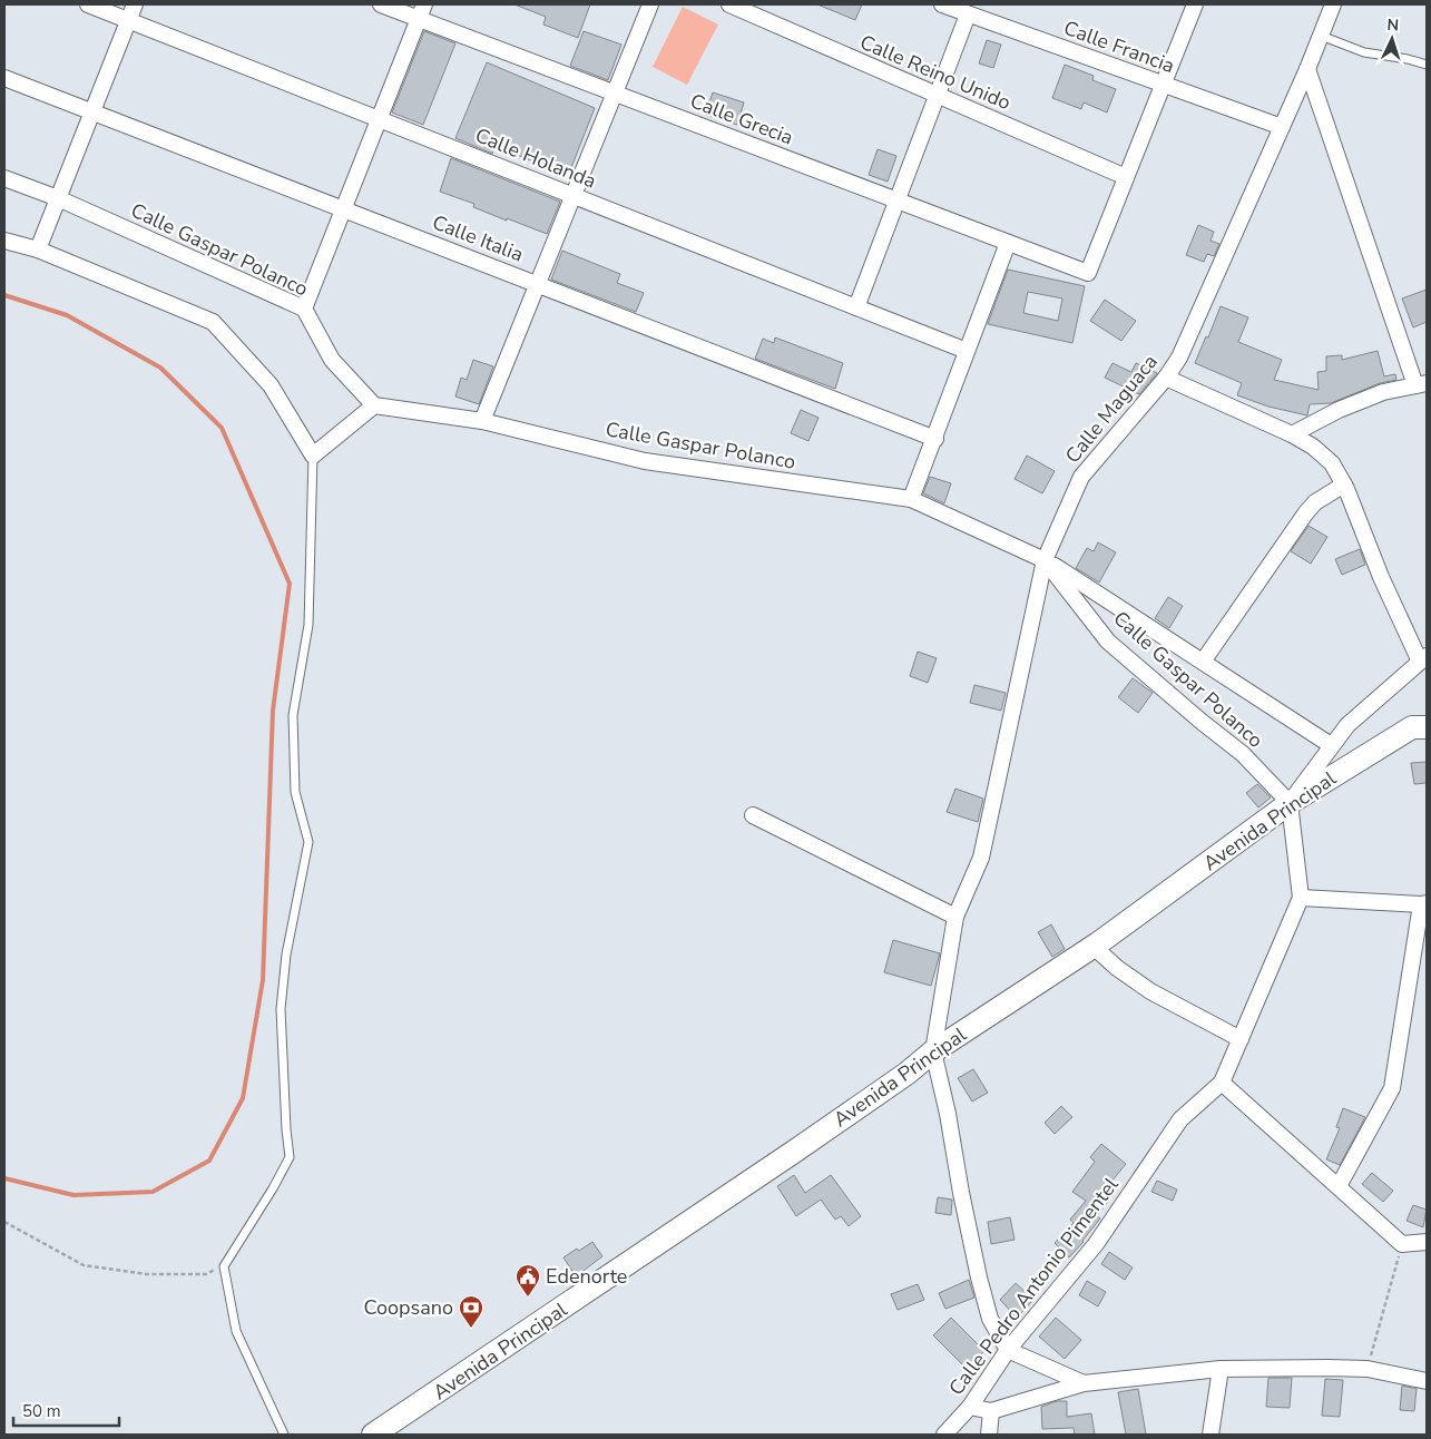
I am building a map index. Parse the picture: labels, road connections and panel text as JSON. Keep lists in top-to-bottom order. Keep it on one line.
{"streets":{"main road":["Avenida Principal"],"street":["Calle Francia","Calle Reino Unido","Calle Grecia","Calle Holanda","Calle Italia","Calle Gaspar Polanco","Calle Maguaca","Calle Pedro Antonio Pimentel"]},"crossings":[["Calle Francia","Calle Maguaca"],["Calle Reino Unido","Calle Grecia"],["Calle Gaspar Polanco","Calle Maguaca"],["Calle Gaspar Polanco","Avenida Principal"],["Calle Gaspar Polanco","Calle Pedro Antonio Pimentel"],["Calle Maguaca","Avenida Principal"],["Avenida Principal","Calle Pedro Antonio Pimentel"]],"places":{"public building":["Edenorte"],"bank":["Coopsano"]},"scale_bar":"50 m","north":"top"}
